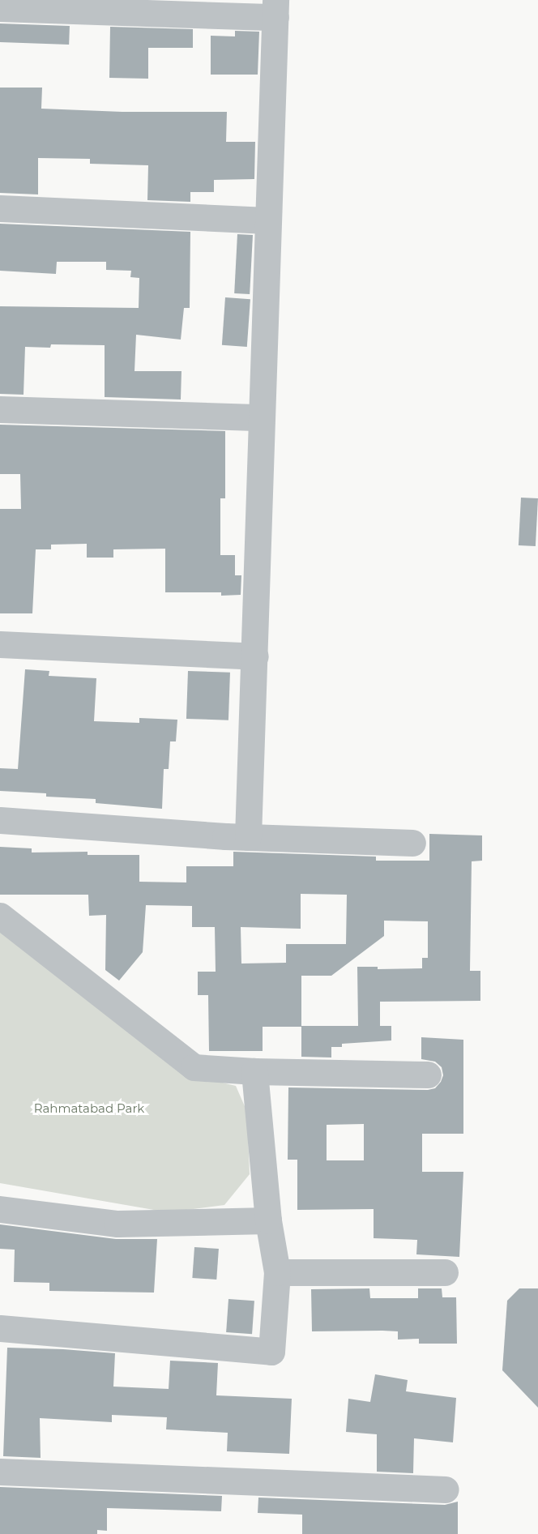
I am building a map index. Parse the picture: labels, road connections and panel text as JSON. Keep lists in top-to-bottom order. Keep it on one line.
{"parks":["Rahmatabad Park"]}
